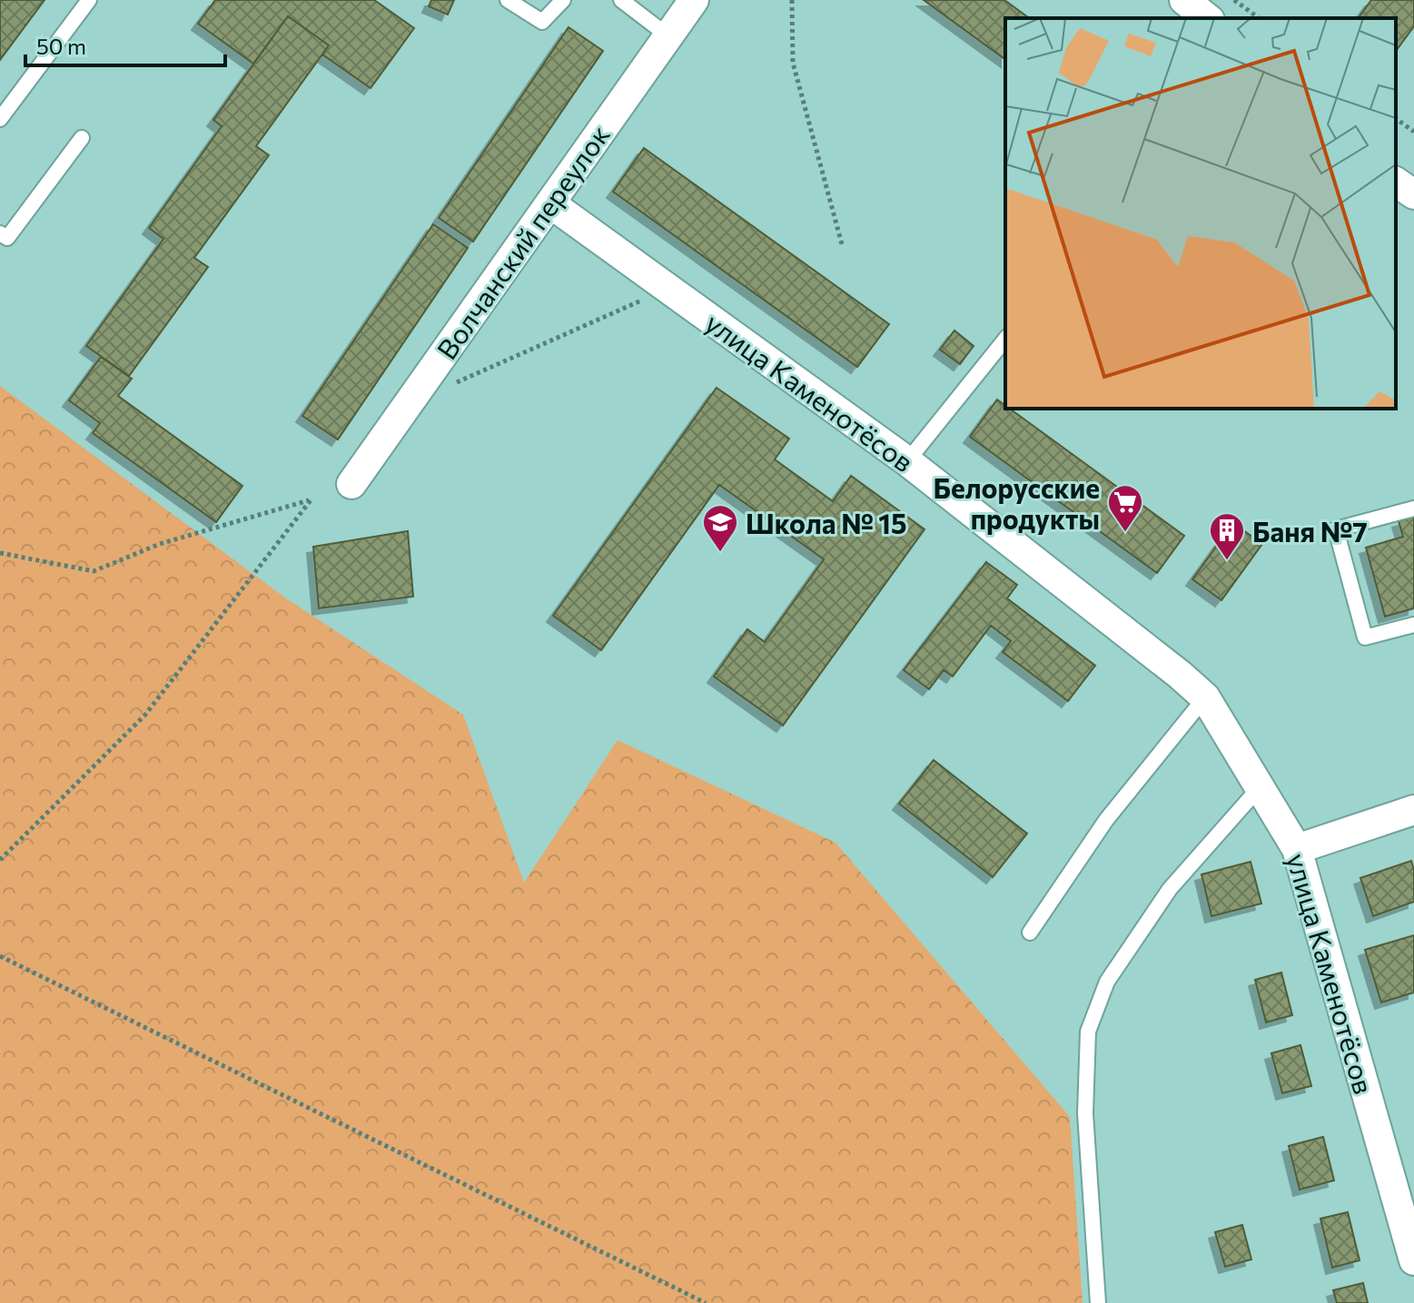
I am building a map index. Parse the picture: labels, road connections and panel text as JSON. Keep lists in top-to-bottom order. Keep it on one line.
{"streets":{"street":["Волчанский переулок","улица Каменотёсов"]},"crossings":[["Волчанский переулок","улица Каменотёсов"]],"places":{"supermarket":["Белорусские продукты"],"school or university":["Школа № 15"],"building":["Баня №7"]},"scale_bar":"50 m"}
